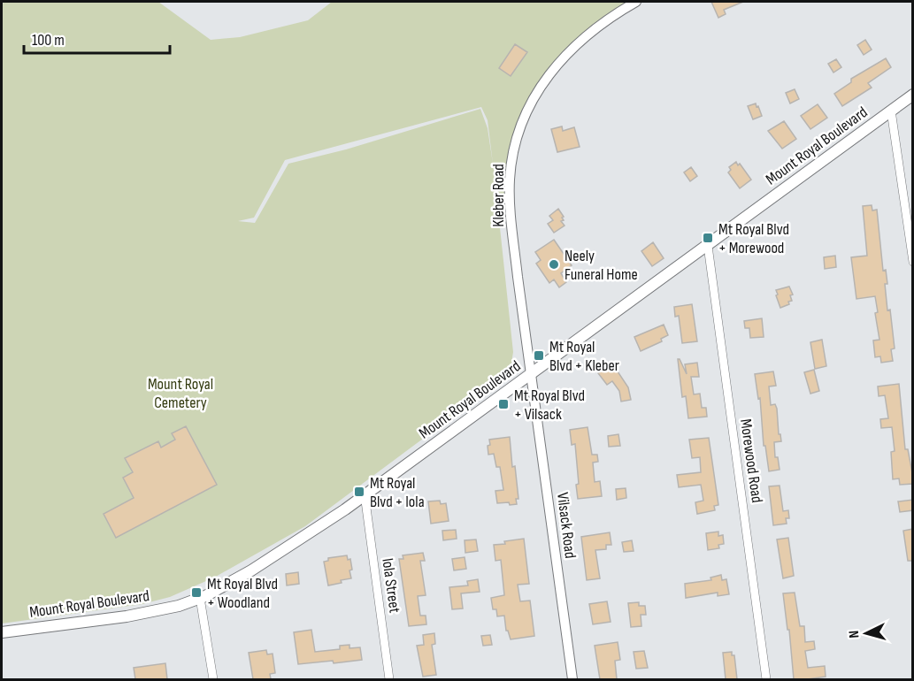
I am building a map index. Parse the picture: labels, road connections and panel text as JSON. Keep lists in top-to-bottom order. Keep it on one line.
{"streets":{"main road":["Mount Royal Boulevard"],"street":["Kleber Road","Morewood Road","Vilsack Road","Iola Street"]},"crossings":[["Mount Royal Boulevard","Kleber Road"],["Mount Royal Boulevard","Morewood Road"],["Mount Royal Boulevard","Vilsack Road"],["Mount Royal Boulevard","Iola Street"],["Kleber Road","Vilsack Road"]],"parks":["Mount Royal Cemetery"],"places":{"transit":["Mt Royal Blvd + Morewood","Mt Royal Blvd + Kleber","Mt Royal Blvd + Vilsack","Mt Royal Blvd + Iola","Mt Royal Blvd + Woodland"],"other":["Neely Funeral Home"]},"scale_bar":"100 m","north":"left"}
